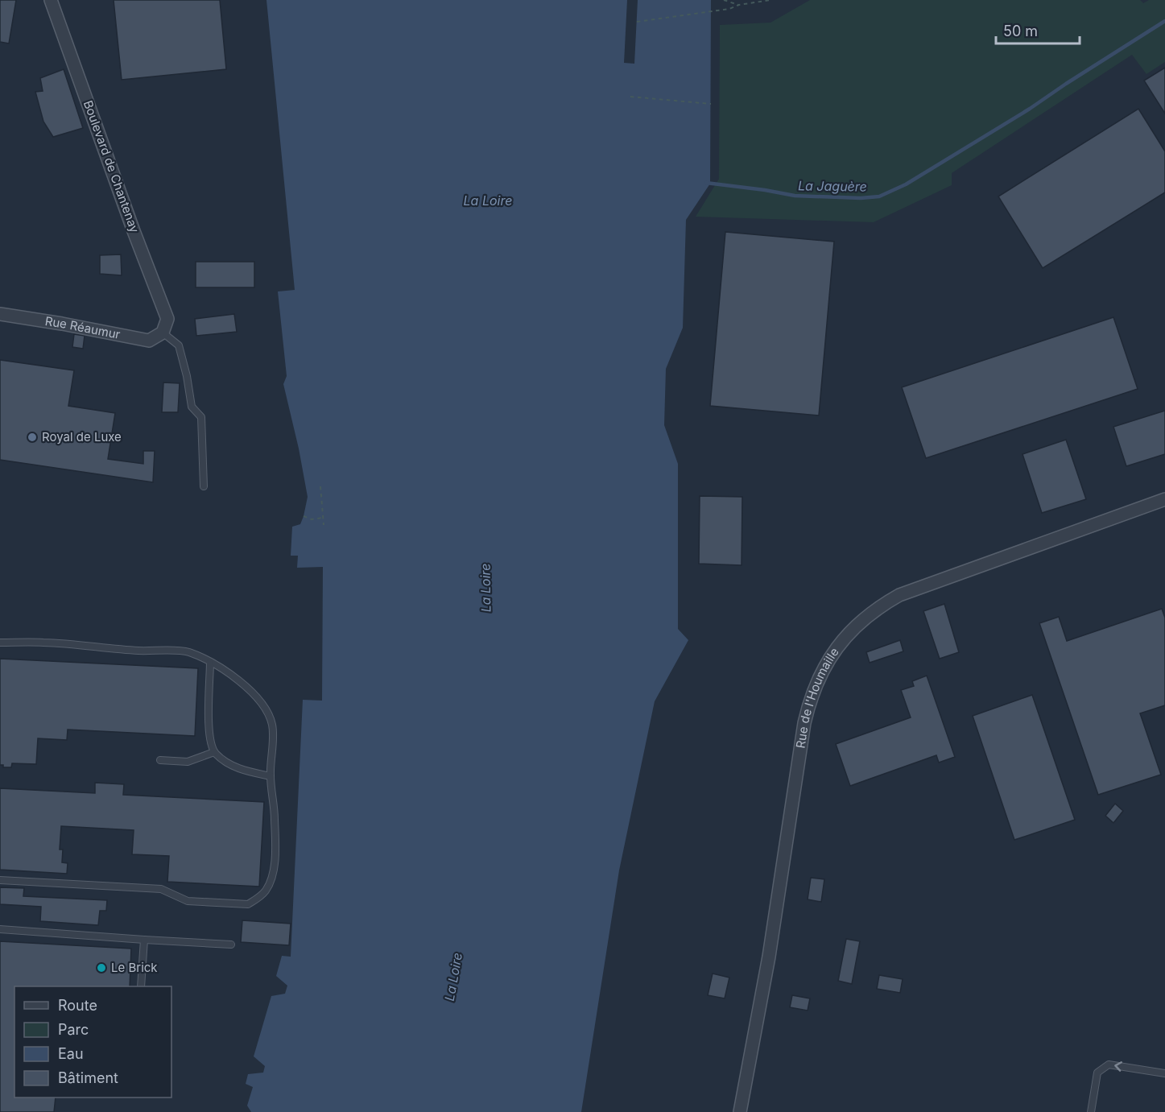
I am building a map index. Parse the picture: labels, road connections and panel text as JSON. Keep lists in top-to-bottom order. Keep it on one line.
{"streets":{"street":["Boulevard de Chantenay","Rue Réaumur","Rue de l'Houmaille"]},"crossings":[["Boulevard de Chantenay","Rue Réaumur"]],"water":["La Jaguère","La Loire"],"places":["Royal de Luxe","Le Brick"],"legend":["Route","Parc","Eau","Bâtiment"],"scale_bar":"50 m"}
